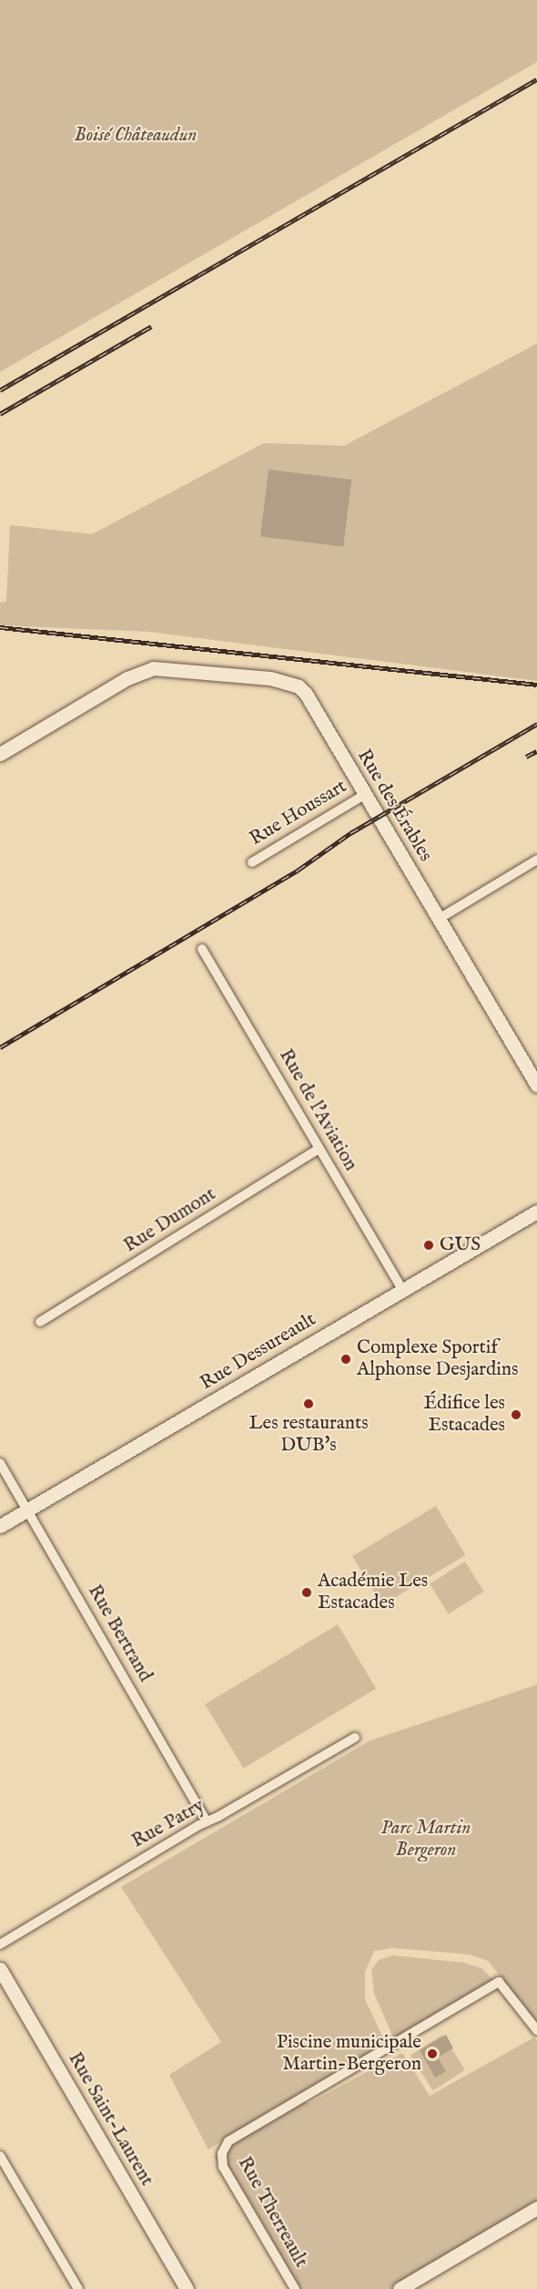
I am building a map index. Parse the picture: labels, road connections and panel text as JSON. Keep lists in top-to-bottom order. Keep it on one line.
{"streets":{"street":["Rue des Érables","Rue Houssart","Rue de l'Aviation","Rue Dumont","Rue Dessureault","Rue Bertrand","Rue Patry","Rue Saint-Laurent","Rue Therreault"]},"crossings":[["Rue des Érables","Rue Houssart"],["Rue de l'Aviation","Rue Dumont"],["Rue de l'Aviation","Rue Dessureault"],["Rue Dessureault","Rue Bertrand"],["Rue Bertrand","Rue Patry"]],"parks":["Boisé Châteaudun","Parc Martin Bergeron"],"places":["GUS","Complexe Sportif Alphonse Desjardins","Les restaurants DUB's","Édifice les Estacades","Académie Les Estacades","Piscine municipale Martin-Bergeron"]}
